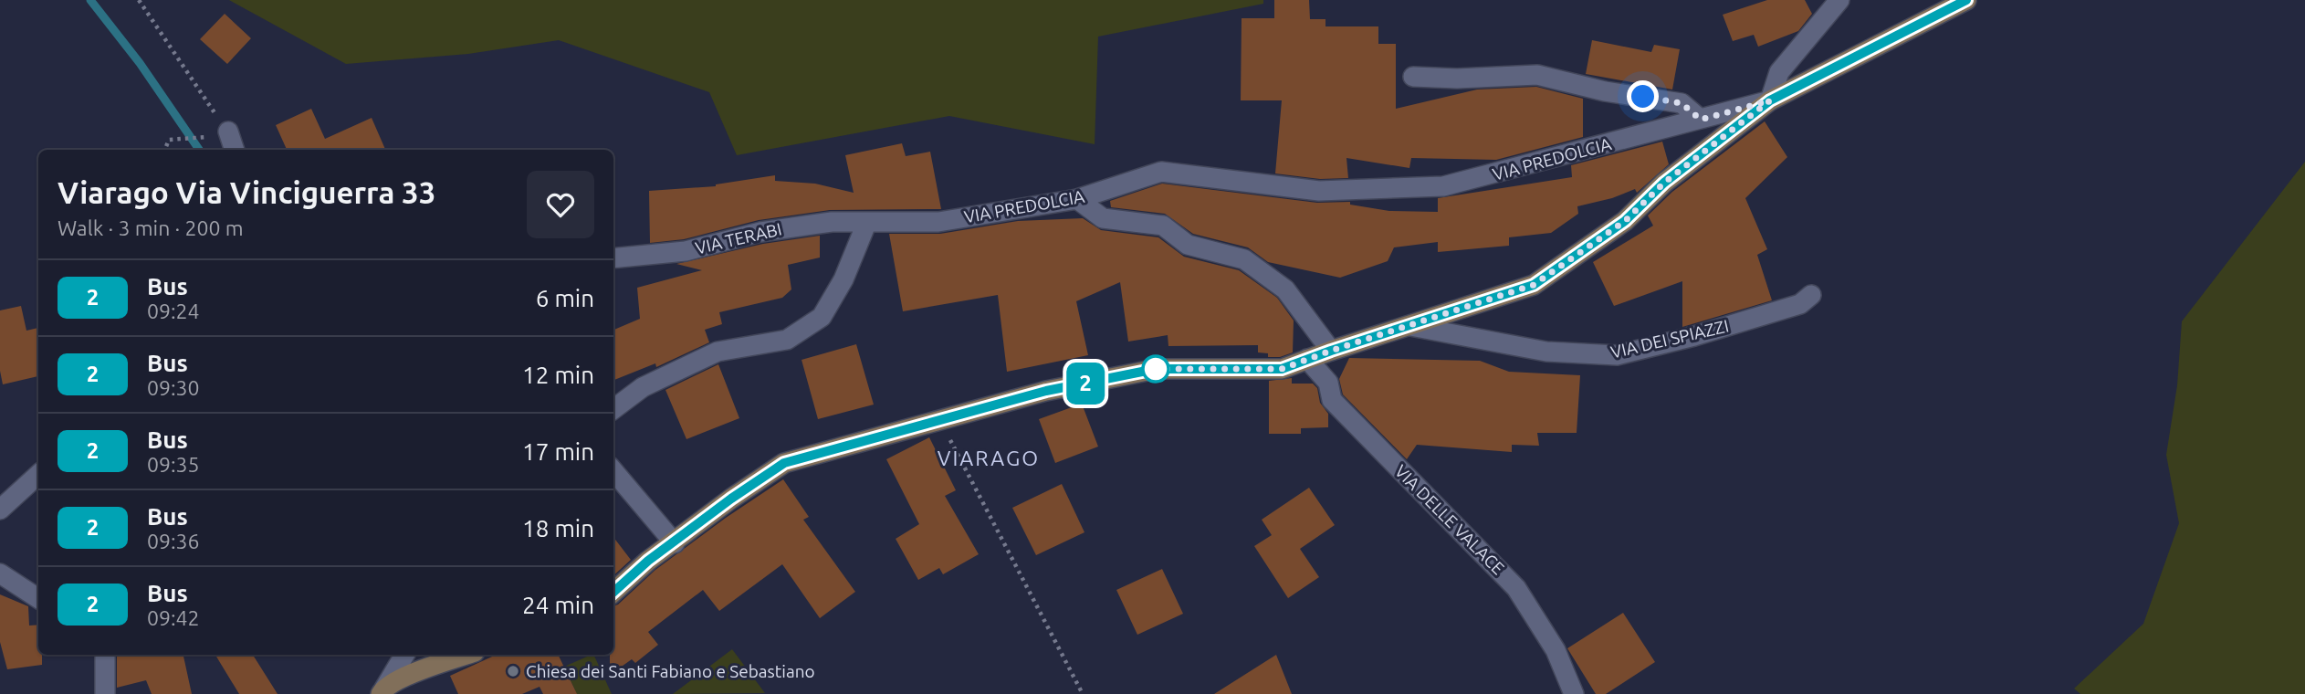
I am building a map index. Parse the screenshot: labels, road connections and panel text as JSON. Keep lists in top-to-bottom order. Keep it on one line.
{"streets":{"street":["VIA PREDOLCIA","VIA TERABI","VIA DEI SPIAZZI","VIA DELLE VALACE"]},"crossings":[["VIA PREDOLCIA","VIA TERABI"]],"districts":["VIARAGO"],"places":["Chiesa dei Santi Fabiano e Sebastiano"],"lines":["bus line 2"],"page":{"on_map":"2","heading":["Viarago Via Vinciguerra 33","Walk · 3 min · 200 m"],"list":[{"mark":"2","name":"Bus","note":"09:24","value":"6 min"},{"mark":"2","name":"Bus","note":"09:30","value":"12 min"},{"mark":"2","name":"Bus","note":"09:35","value":"17 min"},{"mark":"2","name":"Bus","note":"09:36","value":"18 min"},{"mark":"2","name":"Bus","note":"09:42","value":"24 min"}]}}
